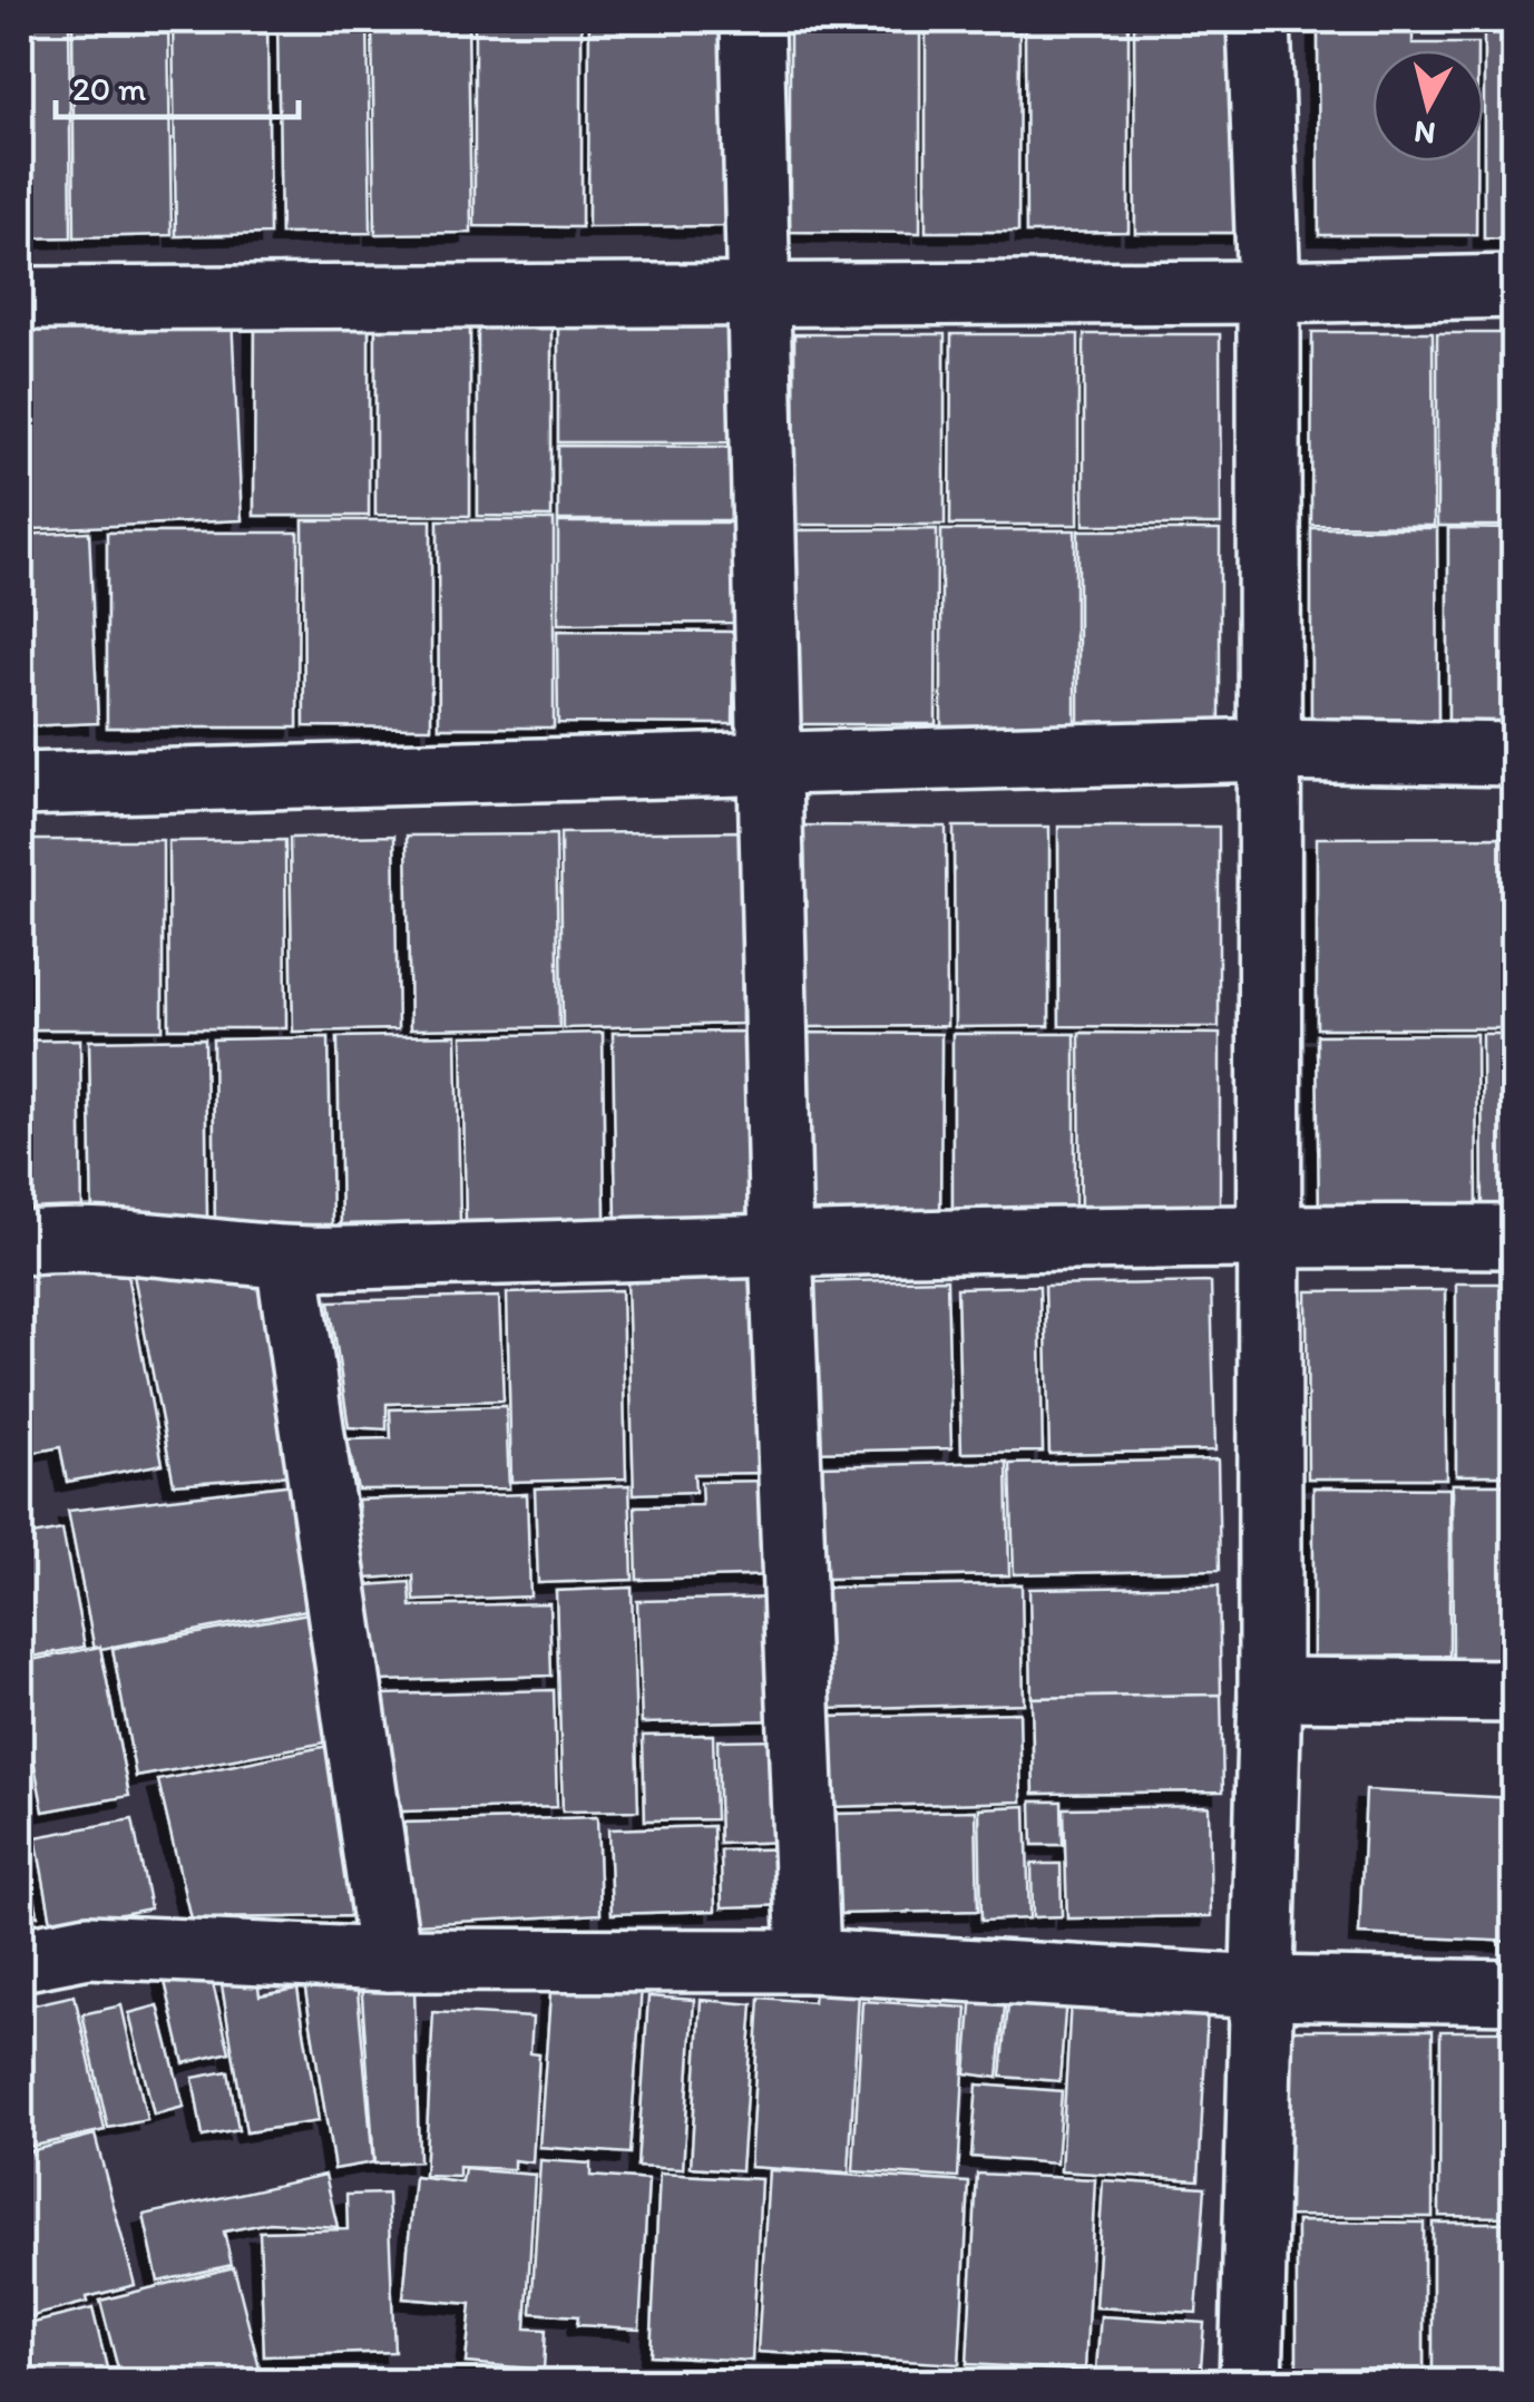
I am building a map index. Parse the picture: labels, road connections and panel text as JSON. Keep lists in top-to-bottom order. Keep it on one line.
{"scale_bar":"20 m","north":"bottom"}
